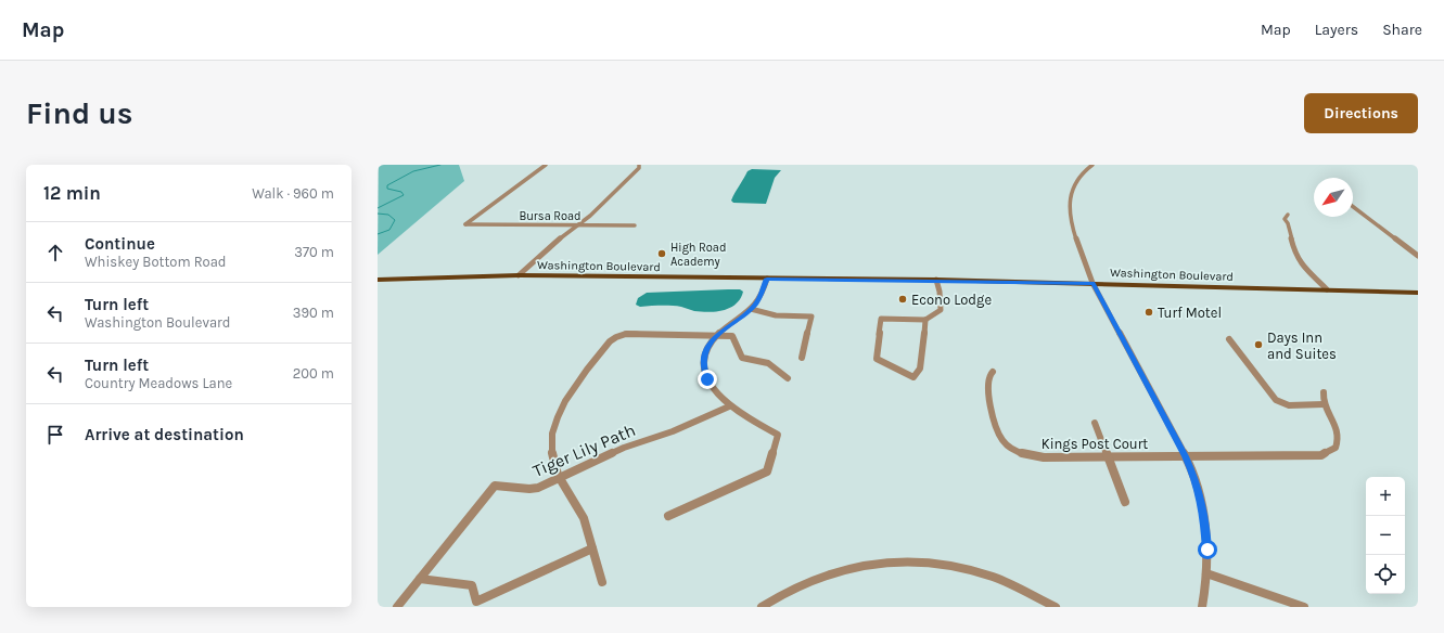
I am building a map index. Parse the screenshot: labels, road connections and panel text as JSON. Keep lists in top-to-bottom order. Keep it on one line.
{"streets":{"main road":["Washington Boulevard"],"street":["Bursa Road","Kings Post Court","Tiger Lily Path"]},"places":["High Road Academy","Econo Lodge","Turf Motel","Days Inn and Suites"],"north":"bottom left","page":{"header":"Map","nav":["Map","Layers","Share"],"buttons":"Directions","title":"Find us","heading":["12 min","Walk · 960 m"],"list":[["Continue","Whiskey Bottom Road","370 m"],["Turn left","Washington Boulevard","390 m"],["Turn left","Country Meadows Lane","200 m"],"Arrive at destination"],"map_buttons":["+","−"]}}
